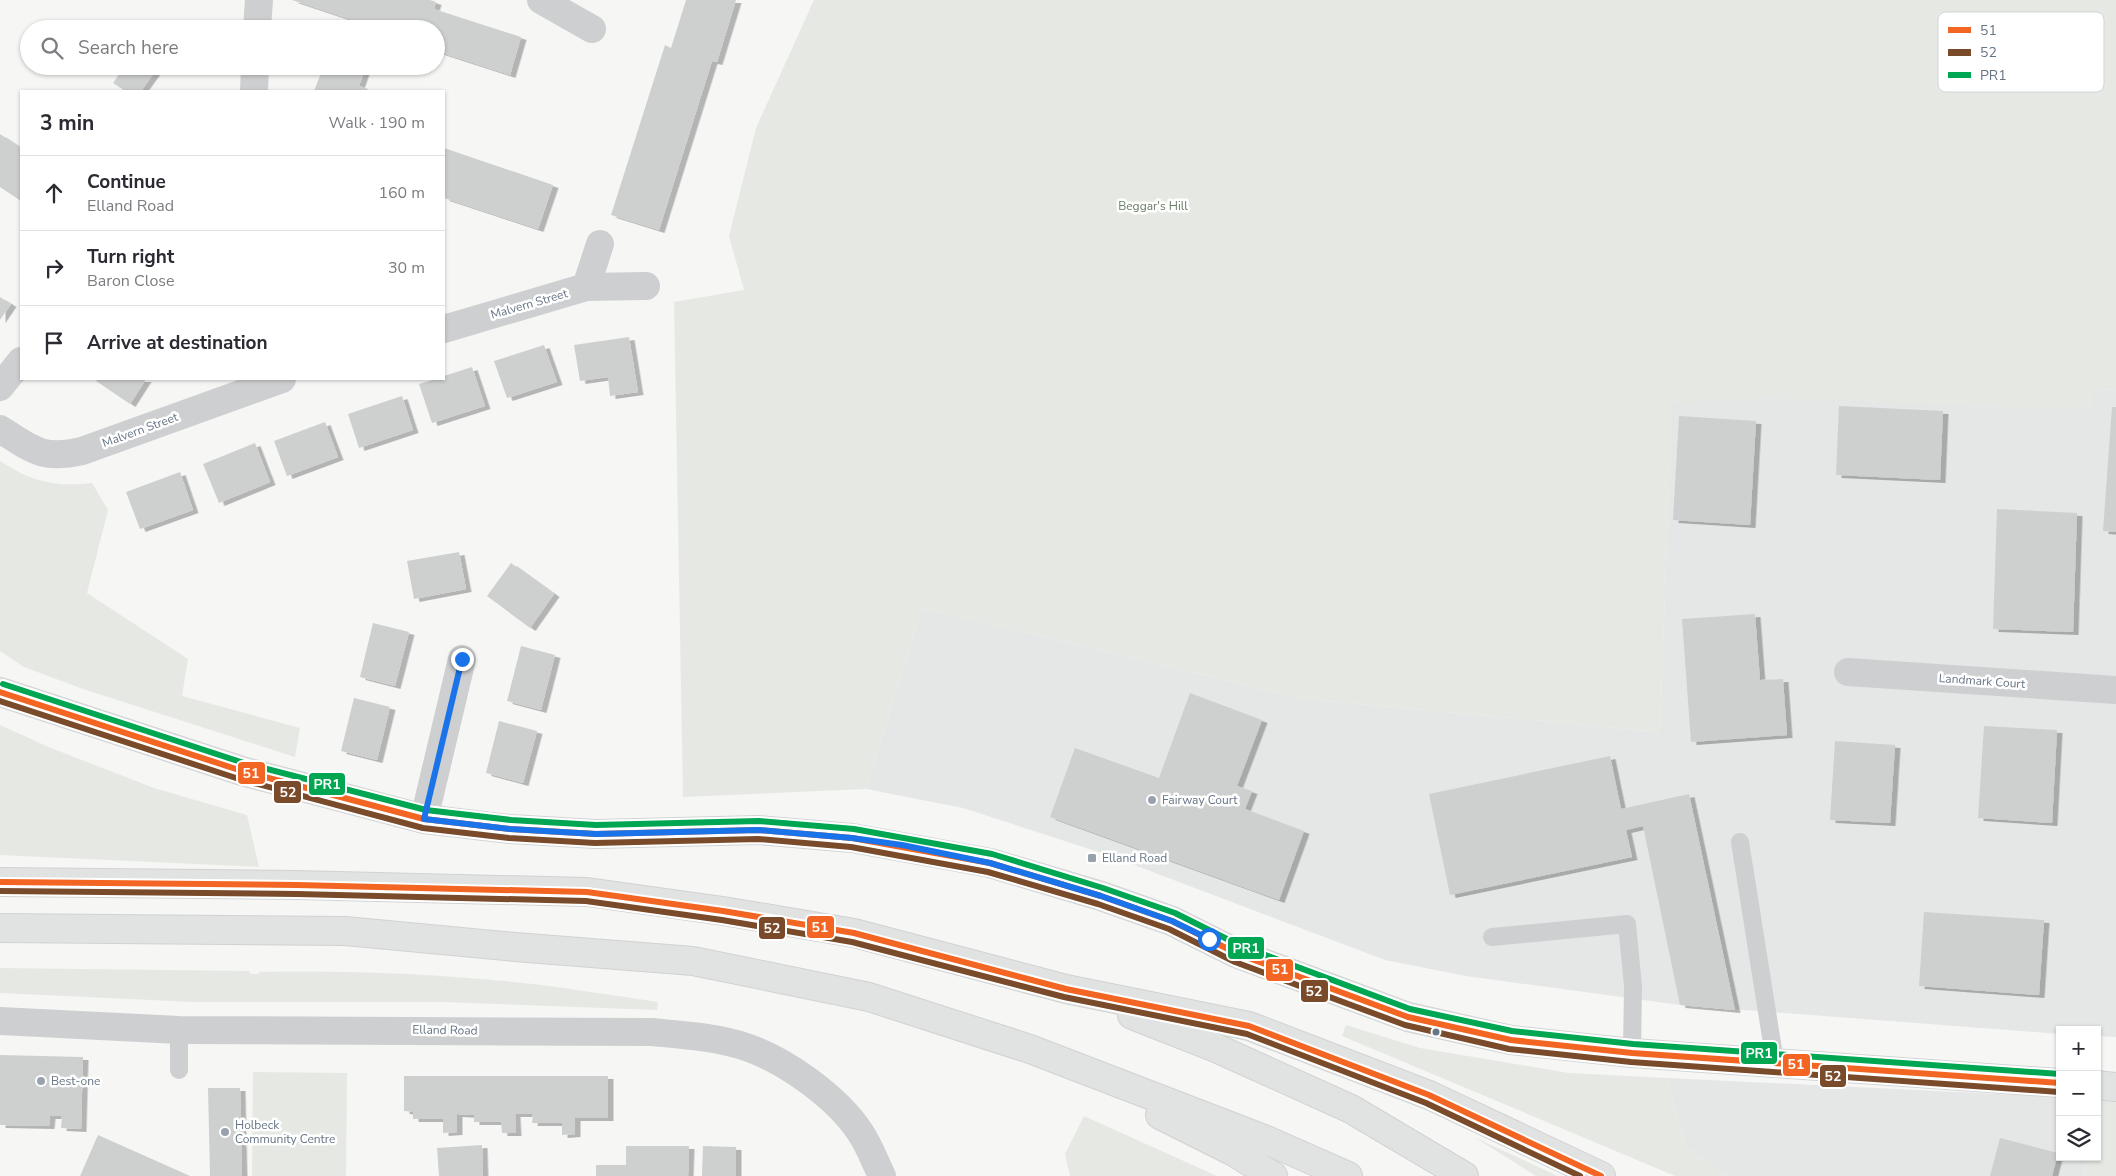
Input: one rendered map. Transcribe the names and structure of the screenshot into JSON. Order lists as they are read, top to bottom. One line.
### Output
{"streets":{"street":["Malvern Street","Landmark Court","Elland Road"]},"parks":["Beggar's Hill"],"places":{"other":["Fairway Court","Best-one","Holbeck Community Centre"],"transit":["Elland Road"]},"lines":["transit line PR1","transit line 51","transit line 52"],"legend":["51","52","PR1"],"page":{"search":"Search here","heading":["3 min","Walk · 190 m"],"list":[["Continue","Elland Road","160 m"],["Turn right","Baron Close","30 m"],"Arrive at destination"],"map_buttons":["+","−"]}}
